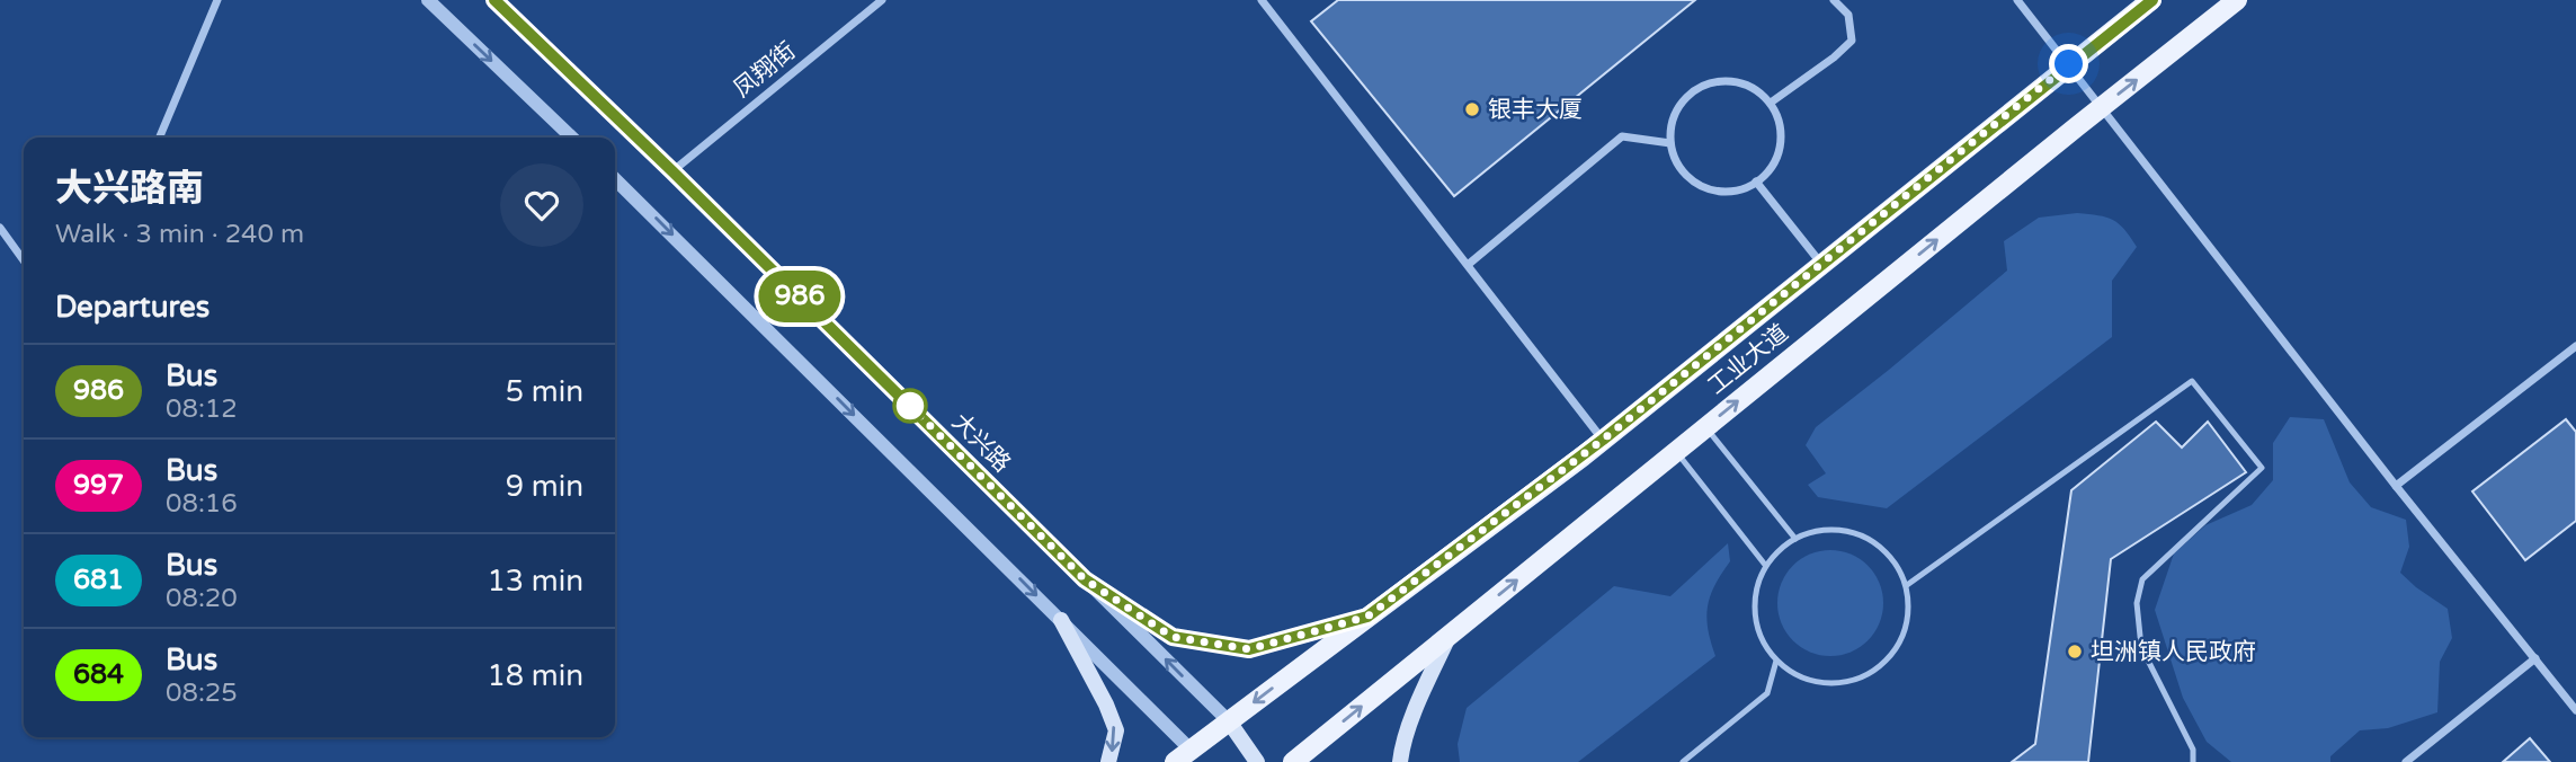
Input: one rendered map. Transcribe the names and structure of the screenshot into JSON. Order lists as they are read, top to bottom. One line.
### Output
{"streets":{"main road":["工业大道","大兴路"],"street":["凤翔街"]},"crossings":[["凤翔街","大兴路"],["工业大道","大兴路"]],"places":["银丰大厦","坦洲镇人民政府"],"lines":["bus line 986"],"page":{"on_map":"986","heading":[["大兴路南","Walk · 3 min · 240 m"],"Departures"],"list":[{"mark":"986","name":"Bus","note":"08:12","value":"5 min"},{"mark":"997","name":"Bus","note":"08:16","value":"9 min"},{"mark":"681","name":"Bus","note":"08:20","value":"13 min"},{"mark":"684","name":"Bus","note":"08:25","value":"18 min"}]}}
